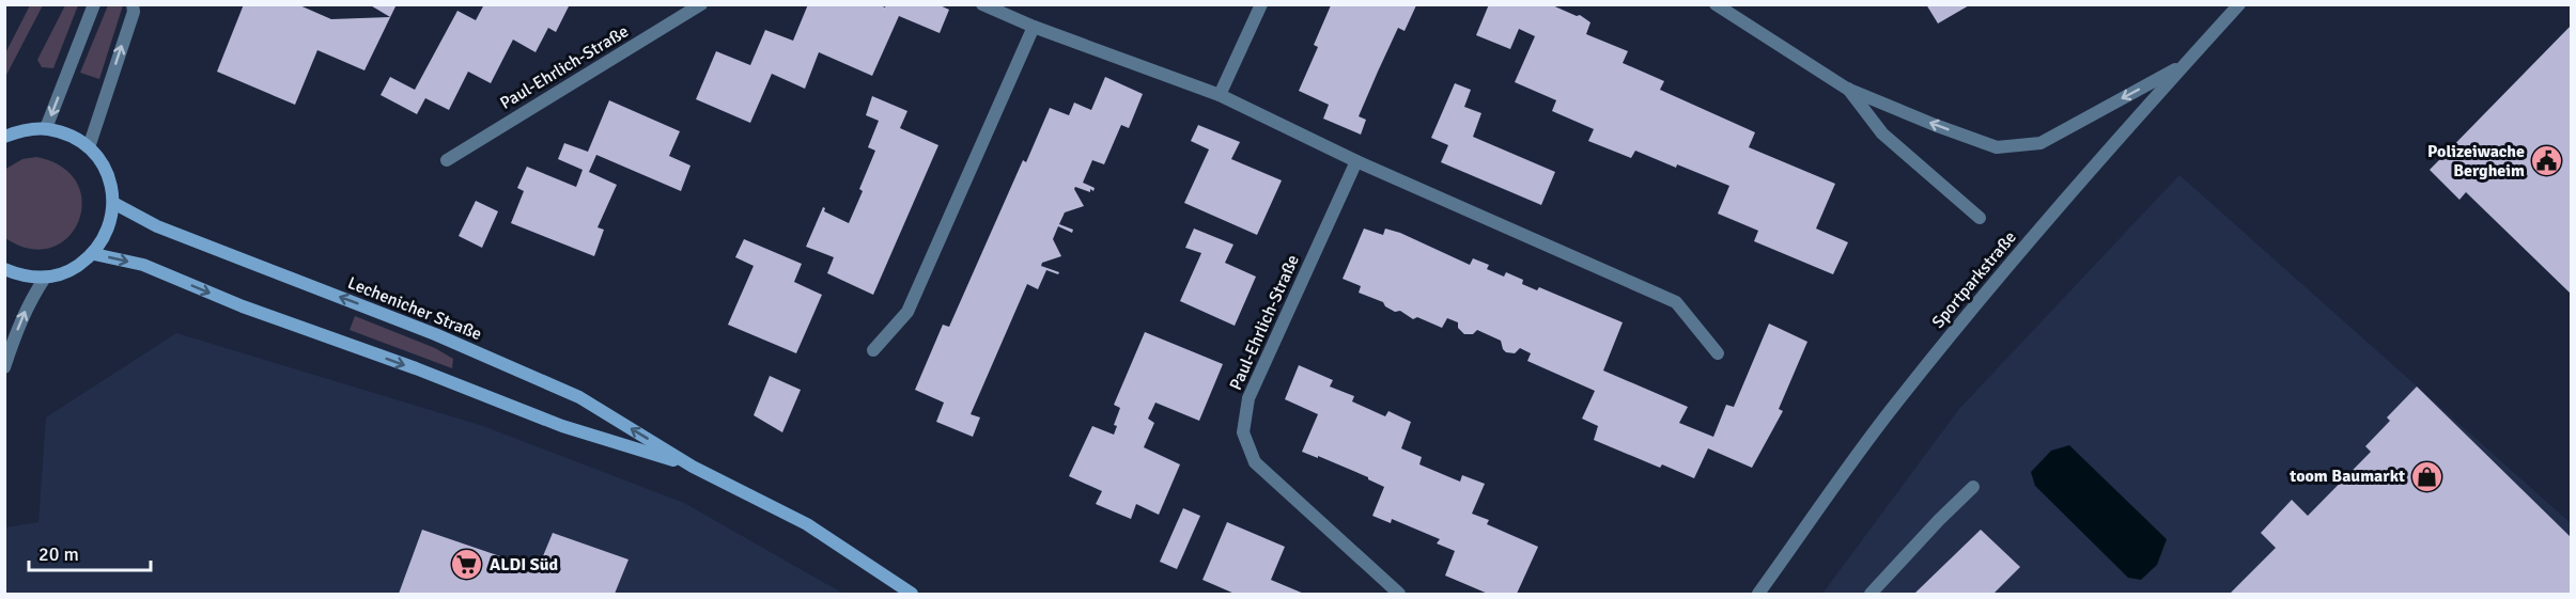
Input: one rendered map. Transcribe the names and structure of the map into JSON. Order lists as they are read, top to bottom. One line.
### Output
{"streets":{"street":["Paul-Ehrlich-Straße","Sportparkstraße","Lechenicher Straße"]},"places":{"public building":["Polizeiwache Bergheim"],"shop":["toom Baumarkt"],"supermarket":["ALDI Süd"]},"scale_bar":"20 m"}
